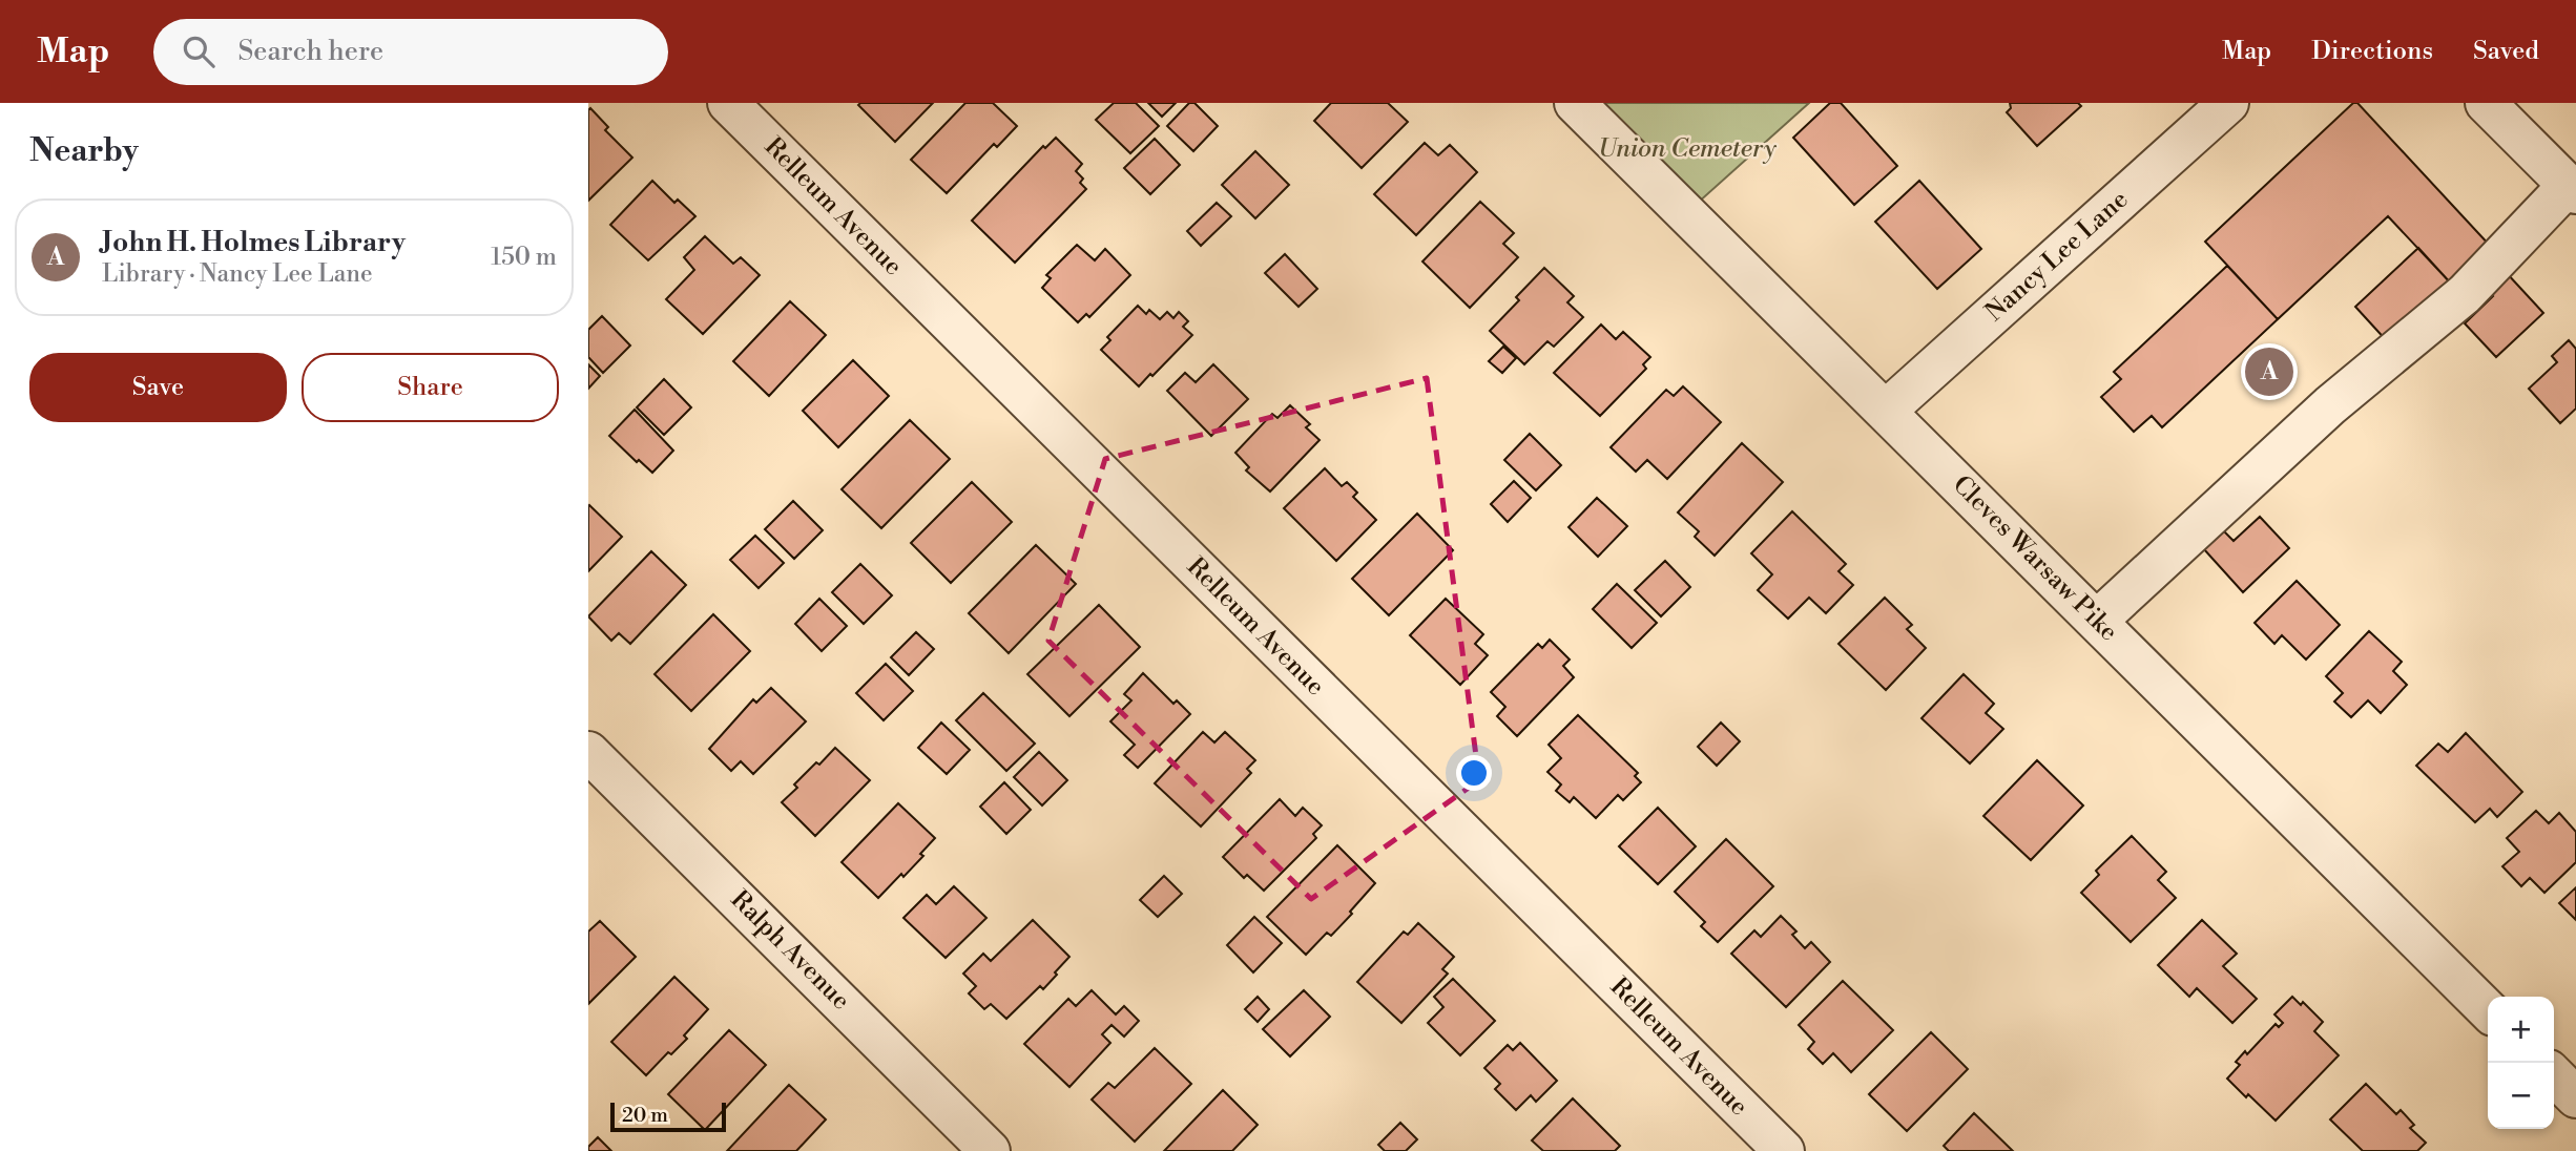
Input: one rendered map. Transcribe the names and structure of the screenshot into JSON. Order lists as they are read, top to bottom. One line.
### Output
{"streets":{"street":["Relleum Avenue","Nancy Lee Lane","Cleves Warsaw Pike","Ralph Avenue"]},"crossings":[["Nancy Lee Lane","Cleves Warsaw Pike"]],"parks":["Union Cemetery"],"scale_bar":"20 m","page":{"header":"Map","search":"Search here","nav":["Map","Directions","Saved"],"heading":"Nearby","list":[{"mark":"A","name":"John H. Holmes Library","note":"Library · Nancy Lee Lane","value":"150 m"}],"buttons":["Save","Share"],"pins":"A","map_buttons":["+","−"],"scale":"20 m"}}
